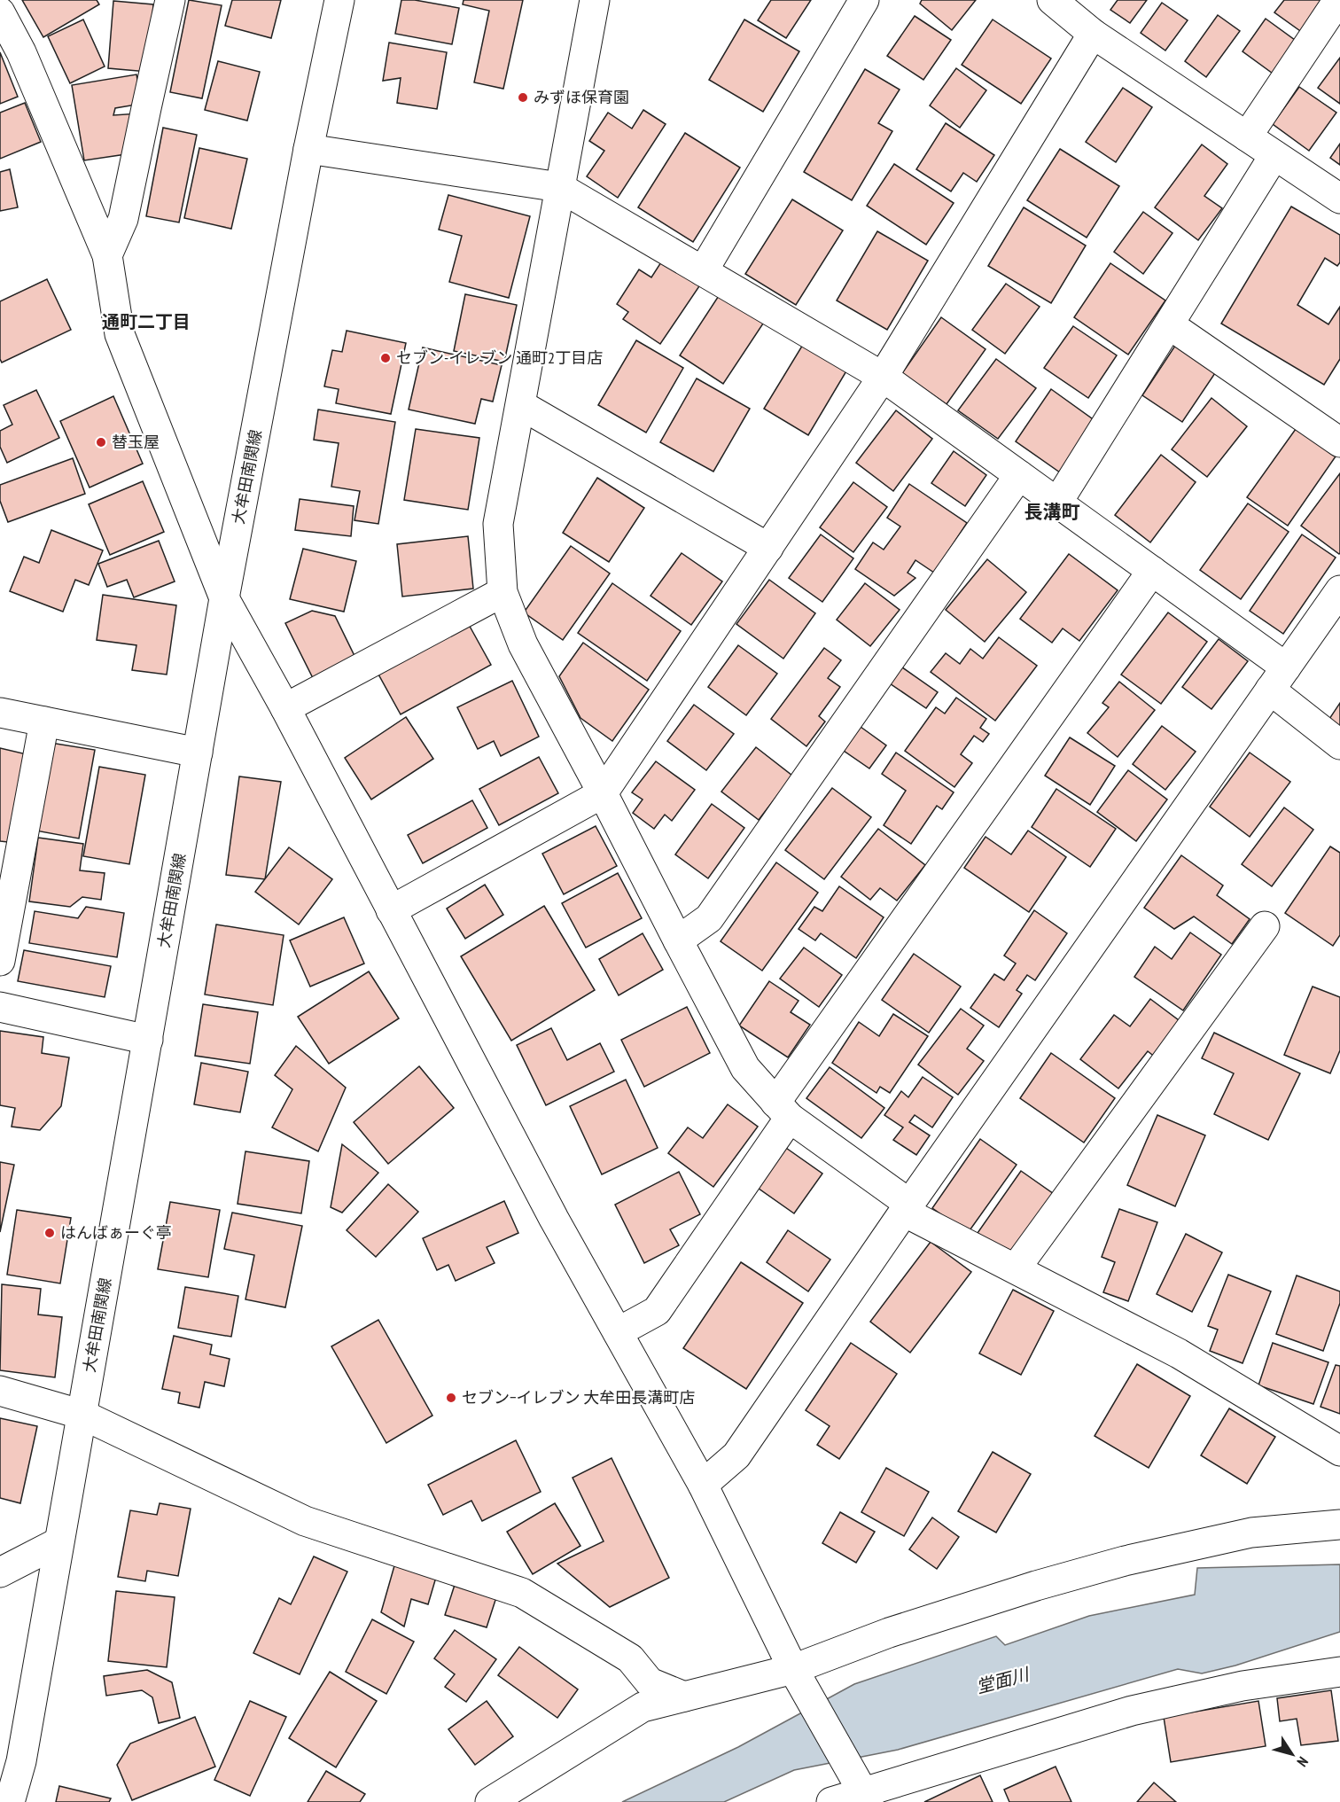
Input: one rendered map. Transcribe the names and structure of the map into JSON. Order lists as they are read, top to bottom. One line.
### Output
{"streets":{"street":["大牟田南関線"]},"districts":["通町二丁目","長溝町"],"water":["堂面川"],"places":["みずほ保育園","セブン-イレブン 通町2丁目店","替玉屋","はんばぁーぐ亭","セブン−イレブン 大牟田長溝町店"],"north":"bottom right"}
